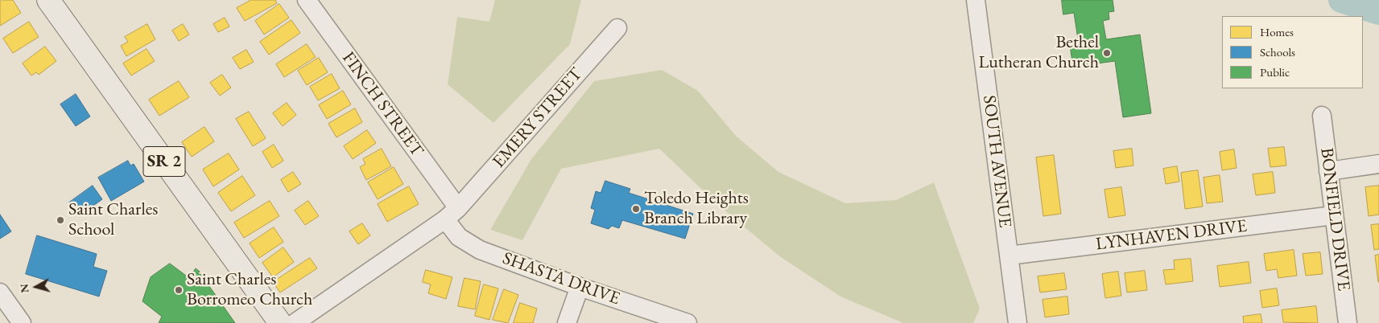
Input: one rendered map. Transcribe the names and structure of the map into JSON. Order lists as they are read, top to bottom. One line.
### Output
{"streets":{"main road":["SR 2"],"street":["FINCH STREET","EMERY STREET","SOUTH AVENUE","BONFIELD DRIVE","LYNHAVEN DRIVE","SHASTA DRIVE"]},"crossings":[["FINCH STREET","EMERY STREET"],["FINCH STREET","SHASTA DRIVE"],["EMERY STREET","SHASTA DRIVE"],["SOUTH AVENUE","LYNHAVEN DRIVE"],["BONFIELD DRIVE","LYNHAVEN DRIVE"]],"places":["Bethel Lutheran Church","Toledo Heights Branch Library","Saint Charles School","Saint Charles Borromeo Church"],"legend":["Homes","Schools","Public"],"north":"left"}
